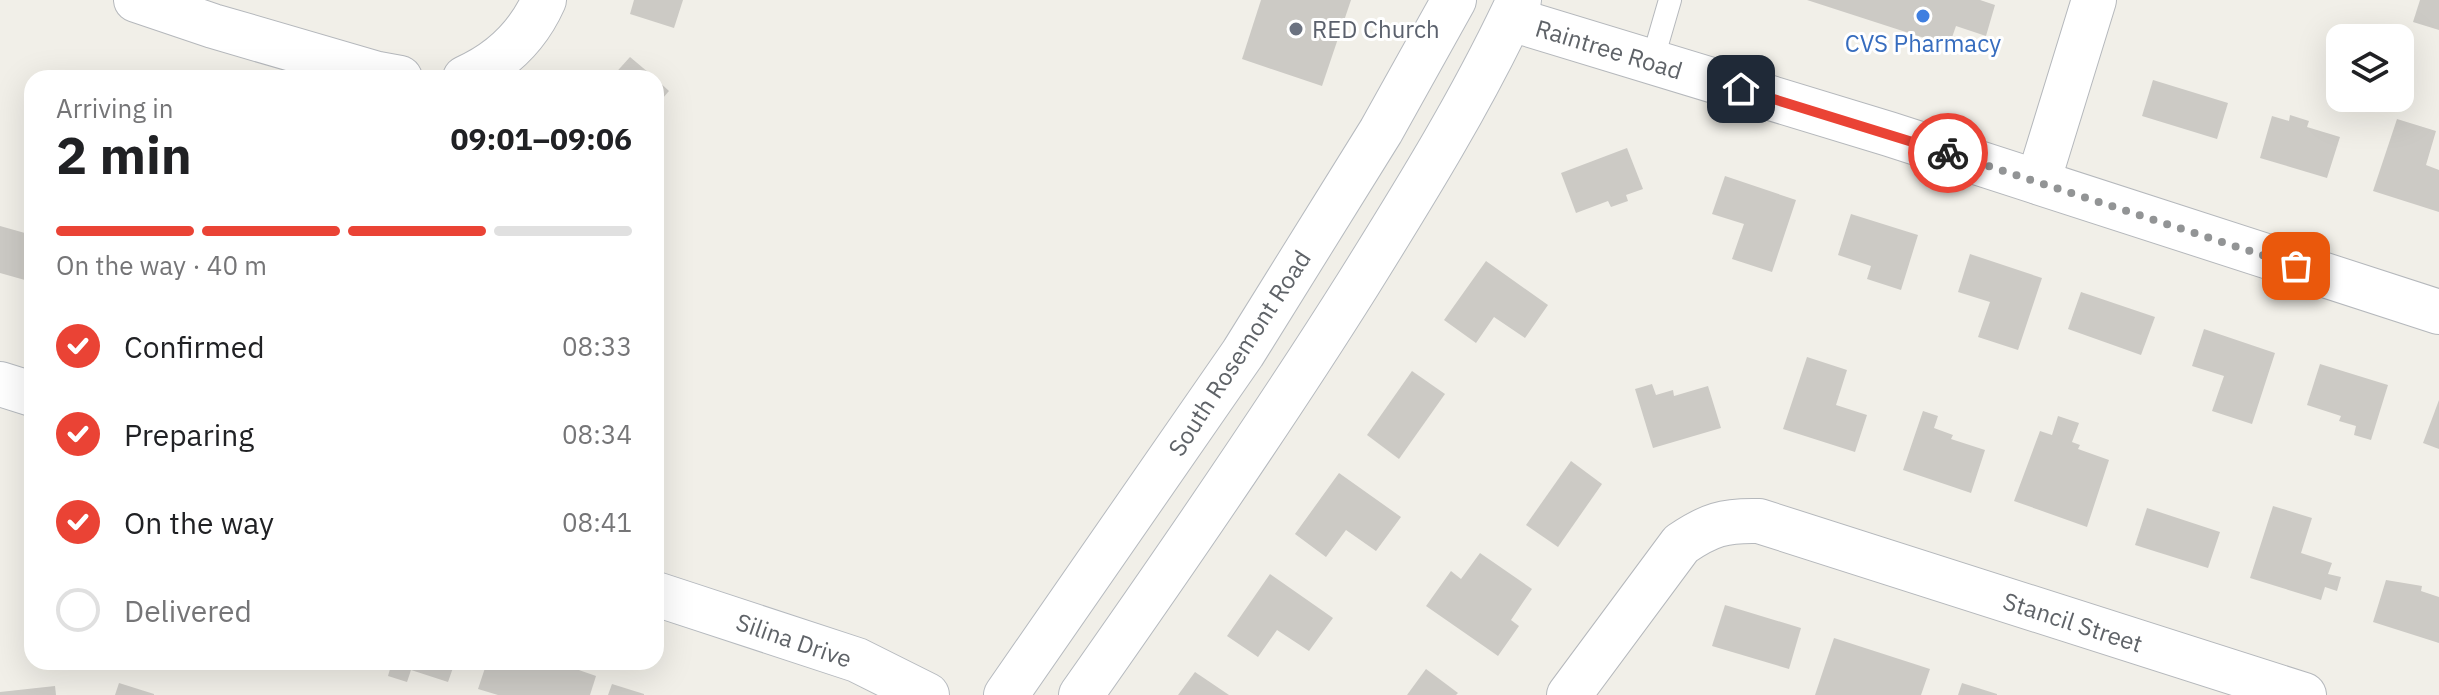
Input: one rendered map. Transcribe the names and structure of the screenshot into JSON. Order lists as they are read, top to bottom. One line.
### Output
{"streets":{"street":["Raintree Road","South Rosemont Road","Stancil Street","Silina Drive"]},"places":["CVS Pharmacy","RED Church"],"page":{"heading":["2 min","Arriving in","09:01–09:06"],"bar":"On the way · 40 m","list":[["Confirmed","08:33"],["Preparing","08:34"],["On the way","08:41"],"Delivered"]}}
